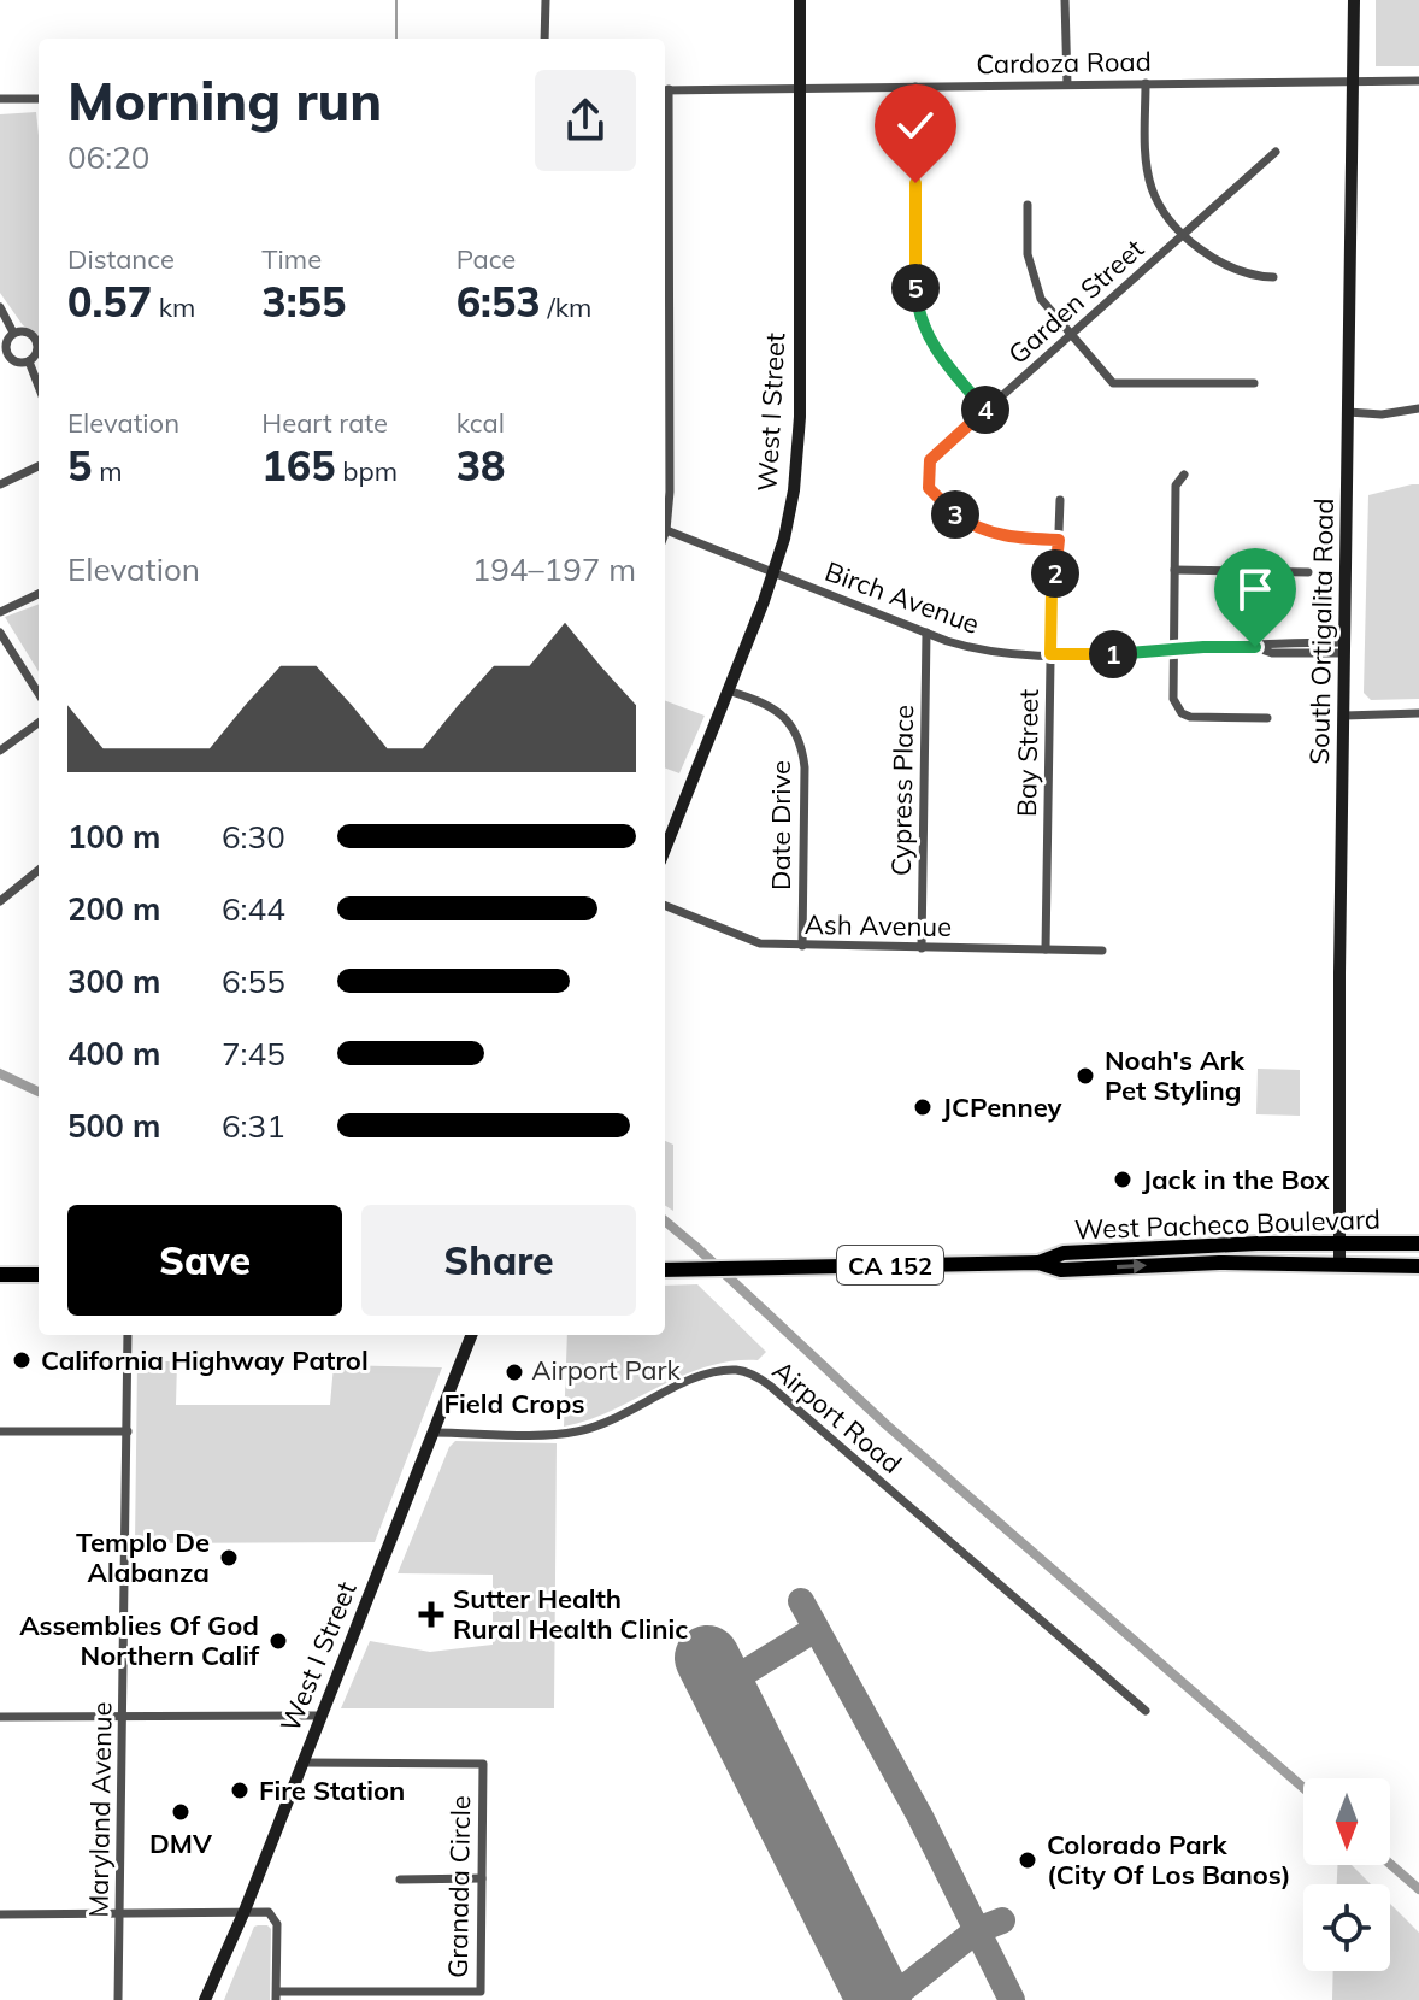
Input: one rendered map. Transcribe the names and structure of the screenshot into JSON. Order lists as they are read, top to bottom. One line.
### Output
{"streets":{"highway":["West Pacheco Boulevard","CA 152"],"street":["Cardoza Road","Garden Street","West I Street","Birch Avenue","South Ortigalita Road","Bay Street","Cypress Place","Date Drive","Ash Avenue","Airport Road","Maryland Avenue","Granada Circle"]},"crossings":[["Cardoza Road","West I Street"],["Cardoza Road","South Ortigalita Road"],["Garden Street","Bay Street"],["West I Street","Birch Avenue"],["West I Street","Date Drive"],["West I Street","Airport Road"],["West I Street","Granada Circle"],["Birch Avenue","South Ortigalita Road"],["Birch Avenue","Bay Street"],["Birch Avenue","Cypress Place"],["South Ortigalita Road","West Pacheco Boulevard"],["Bay Street","Ash Avenue"],["Cypress Place","Ash Avenue"],["Date Drive","Ash Avenue"]],"parks":["Airport Park"],"places":{"other":["Noah's Ark Pet Styling","JCPenney","Jack in the Box","California Highway Patrol","Field Crops","Templo De Alabanza","Assemblies Of God Northern Calif","Fire Station","DMV","Colorado Park (City Of Los Banos)"],"health":["Sutter Health Rural Health Clinic"]},"north":"bottom","page":{"heading":["Morning run","06:20"],"stats":[["Distance","0.57 km"],["Time","3:55"],["Pace","6:53 /km"],["Elevation","5 m"],["Heart rate","165 bpm"],["kcal","38"]],"pins":["5","4","3","2","1"],"chart":["Elevation","194–197 m"],"list":[{"name":"100 m","note":"6:30"},{"name":"200 m","note":"6:44"},{"name":"300 m","note":"6:55"},{"name":"400 m","note":"7:45"},{"name":"500 m","note":"6:31"}],"buttons":["Save","Share"]}}
